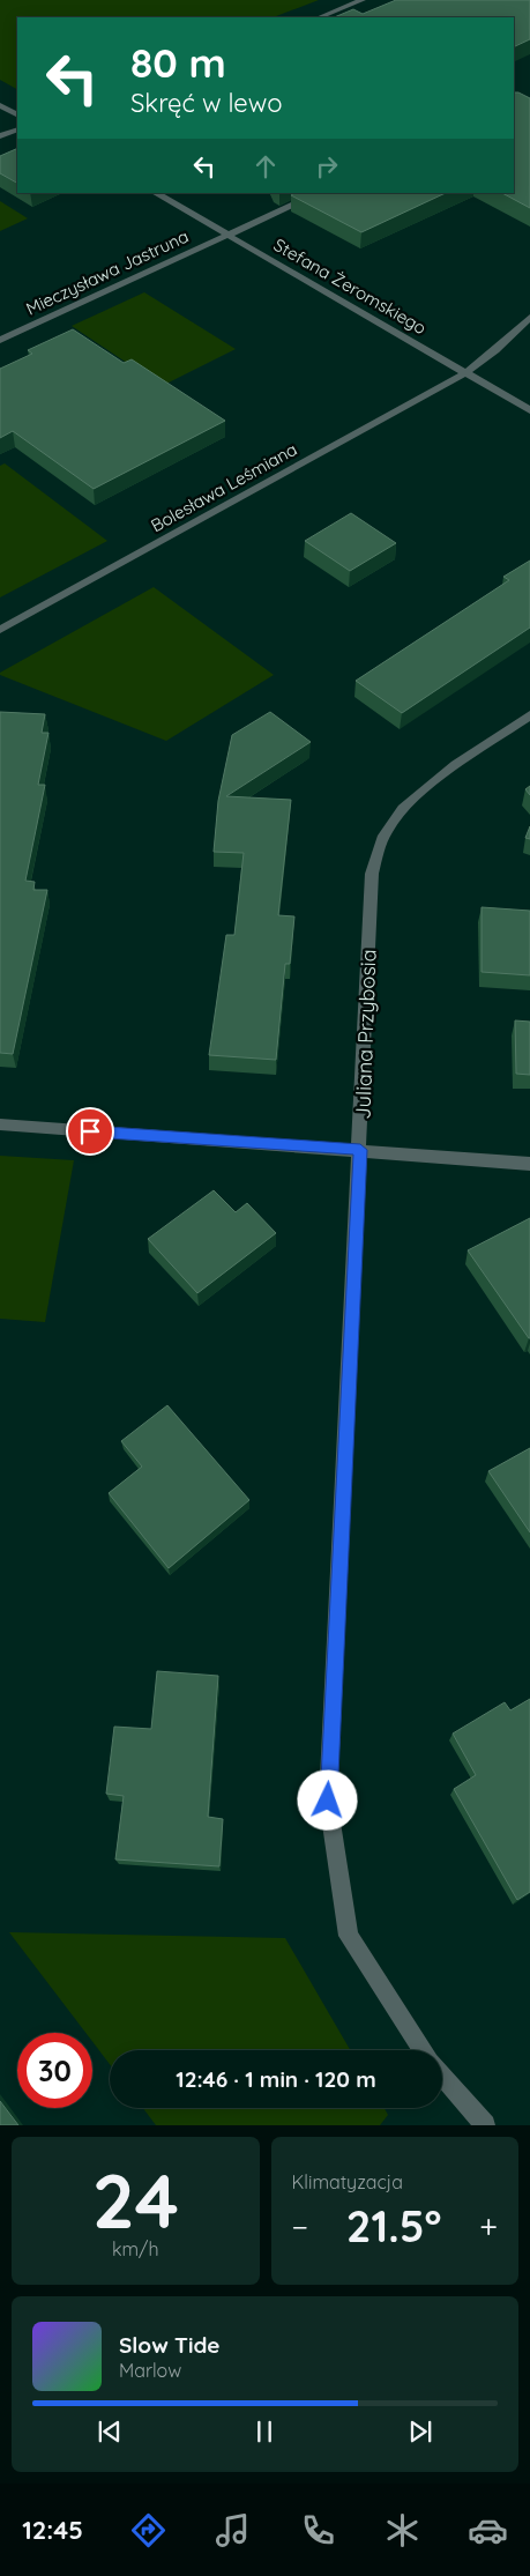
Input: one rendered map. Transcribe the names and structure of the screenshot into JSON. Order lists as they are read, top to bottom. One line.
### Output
{"streets":{"street":["Mieczysława Jastruna","Stefana Żeromskiego","Bolesława Leśmiana","Juliana Przybosia"]},"crossings":[["Mieczysława Jastruna","Stefana Żeromskiego"],["Stefana Żeromskiego","Bolesława Leśmiana"]],"page":{"turn":["80 m","Skręć w lewo"],"limit":"30","trip":"12:46 · 1 min · 120 m","tile":[["24","km/h"],"Klimatyzacja"],"heat":["−","21.5°","+"],"song":["Slow Tide","Marlow"],"tabs":"12:45"}}
